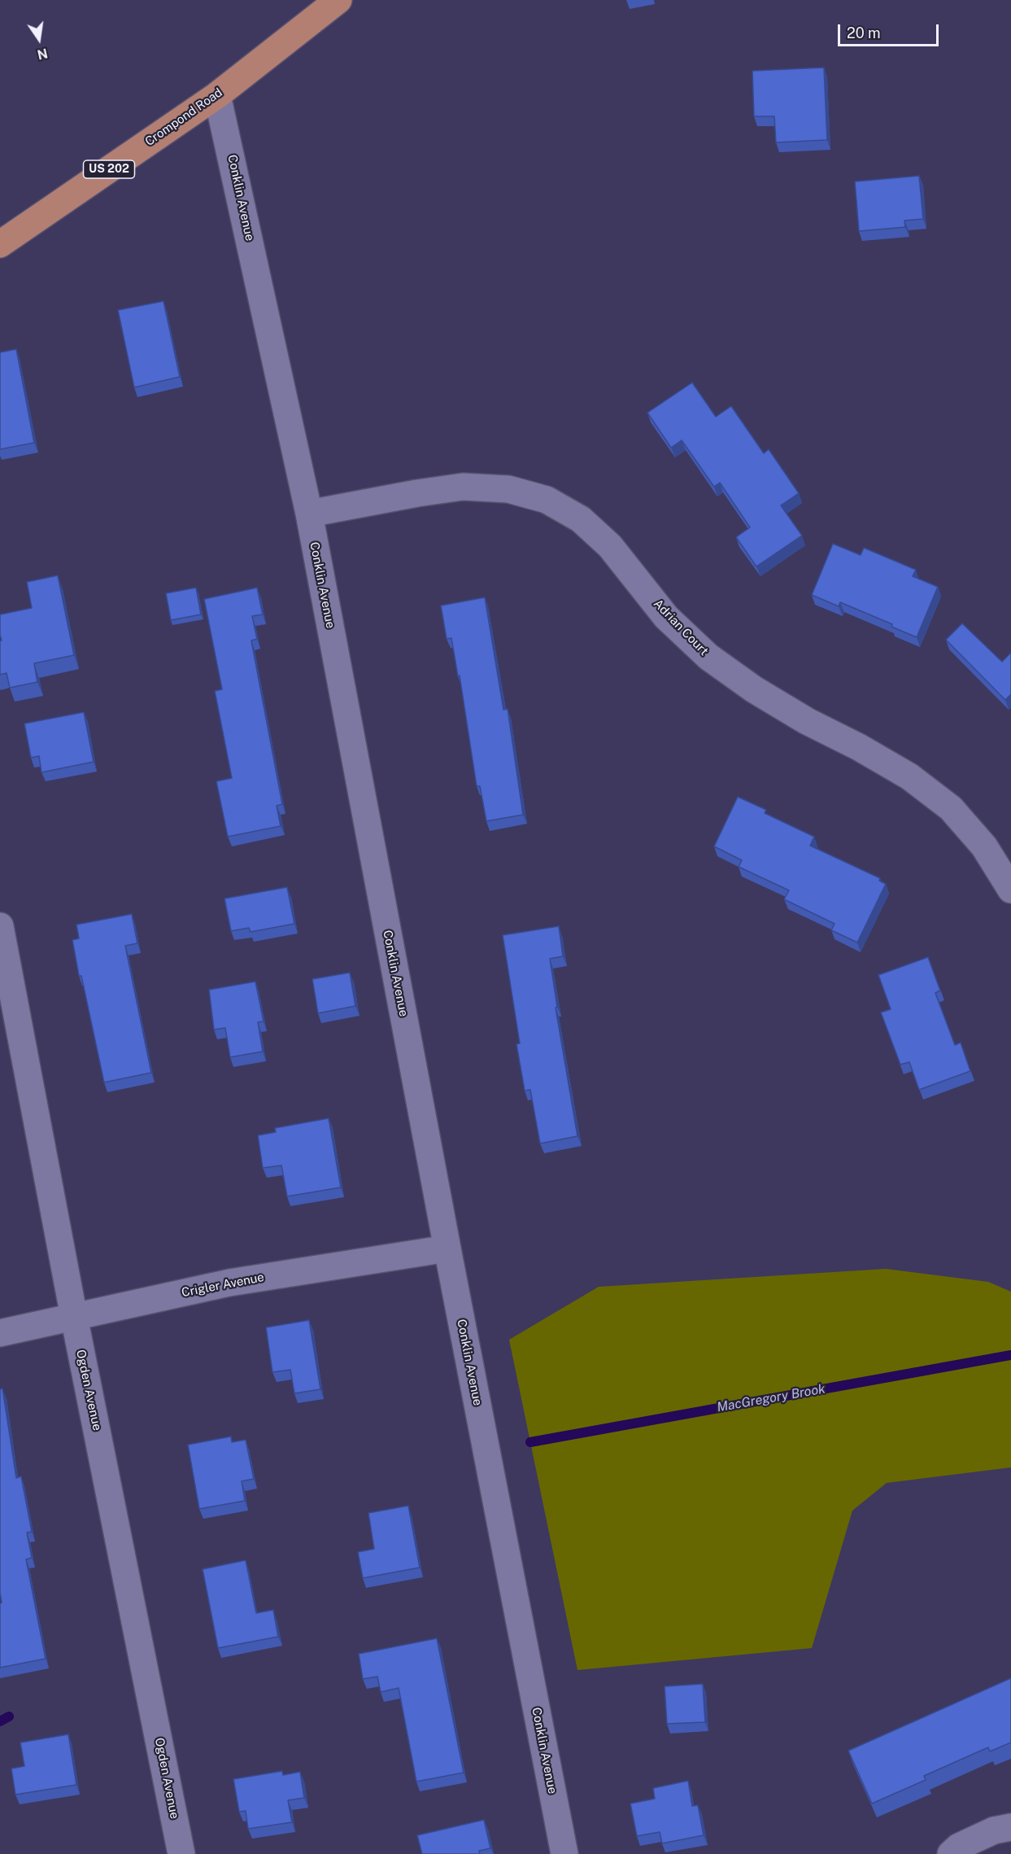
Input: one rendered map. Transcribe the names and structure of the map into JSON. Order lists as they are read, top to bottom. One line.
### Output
{"streets":{"main road":["Crompond Road","US 202"],"street":["Conklin Avenue","Adrian Court","Crigler Avenue","Ogden Avenue"]},"crossings":[["Crompond Road","Conklin Avenue"],["Conklin Avenue","Adrian Court"],["Conklin Avenue","Crigler Avenue"],["Crigler Avenue","Ogden Avenue"]],"water":["MacGregory Brook"],"scale_bar":"20 m","north":"bottom"}
